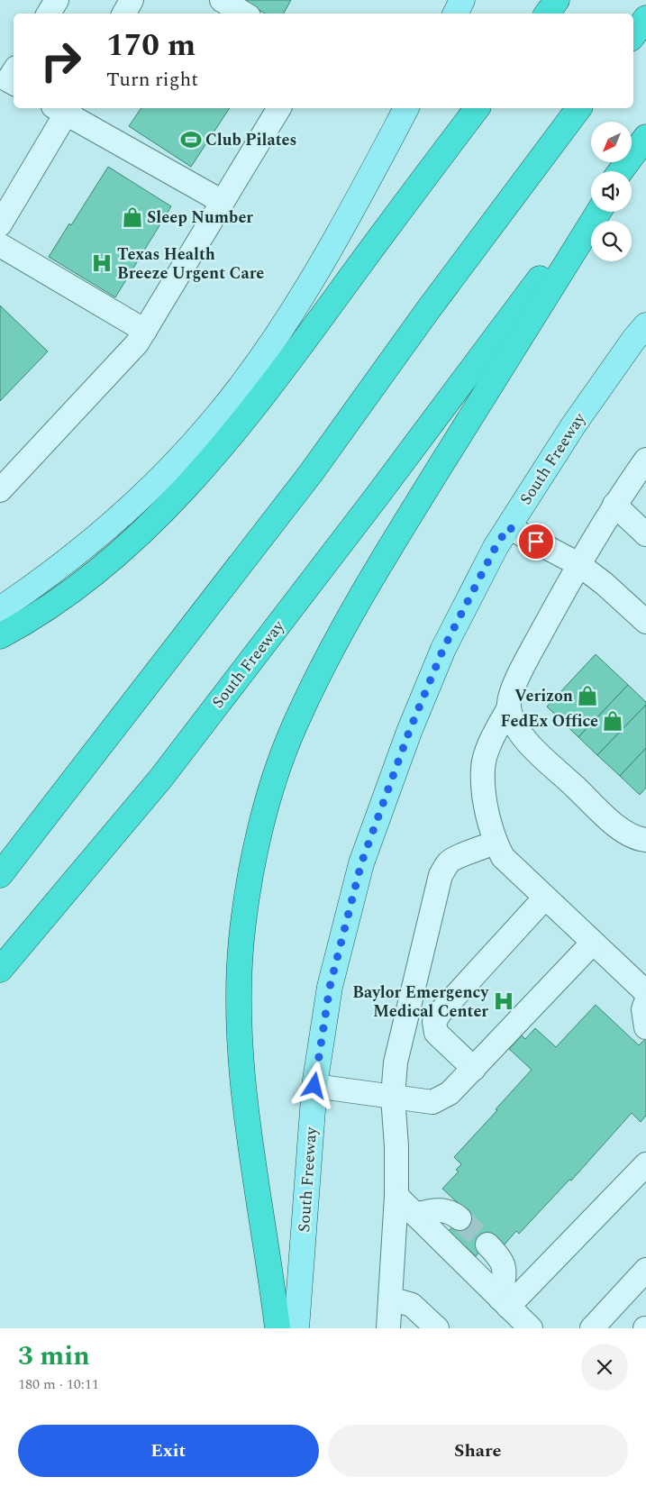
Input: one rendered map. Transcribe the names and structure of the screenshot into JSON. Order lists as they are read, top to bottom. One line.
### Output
{"streets":{"highway":["South Freeway"]},"places":{"sports":["Club Pilates"],"shop":["Sleep Number","Verizon","FedEx Office"],"hospital":["Texas Health Breeze Urgent Care","Baylor Emergency Medical Center"]},"north":"bottom left","page":{"turn":["170 m","Turn right"],"heading":["3 min","180 m · 10:11"],"buttons":["Exit","Share"]}}
